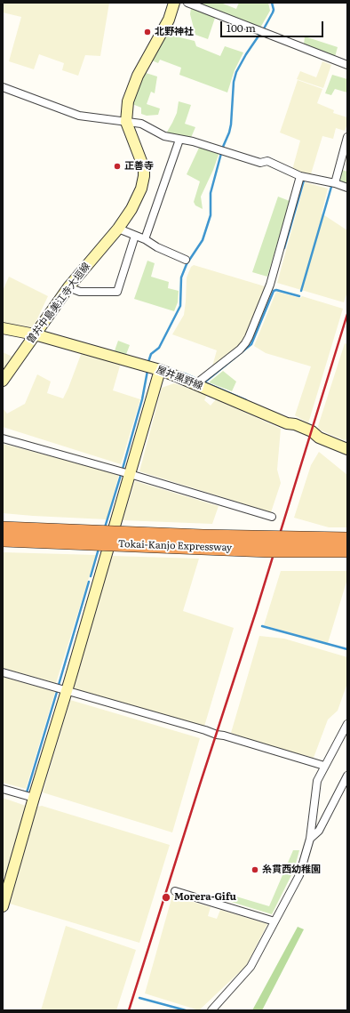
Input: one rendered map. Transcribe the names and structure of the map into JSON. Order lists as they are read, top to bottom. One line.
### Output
{"streets":{"highway":["Tokai-Kanjo Expressway"],"main road":["曽井中島美江寺大垣線","屋井黒野線"]},"crossings":[["曽井中島美江寺大垣線","屋井黒野線"]],"places":["北野神社","正善寺","糸貫西幼稚園","Morera-Gifu"],"scale_bar":"100 m"}
